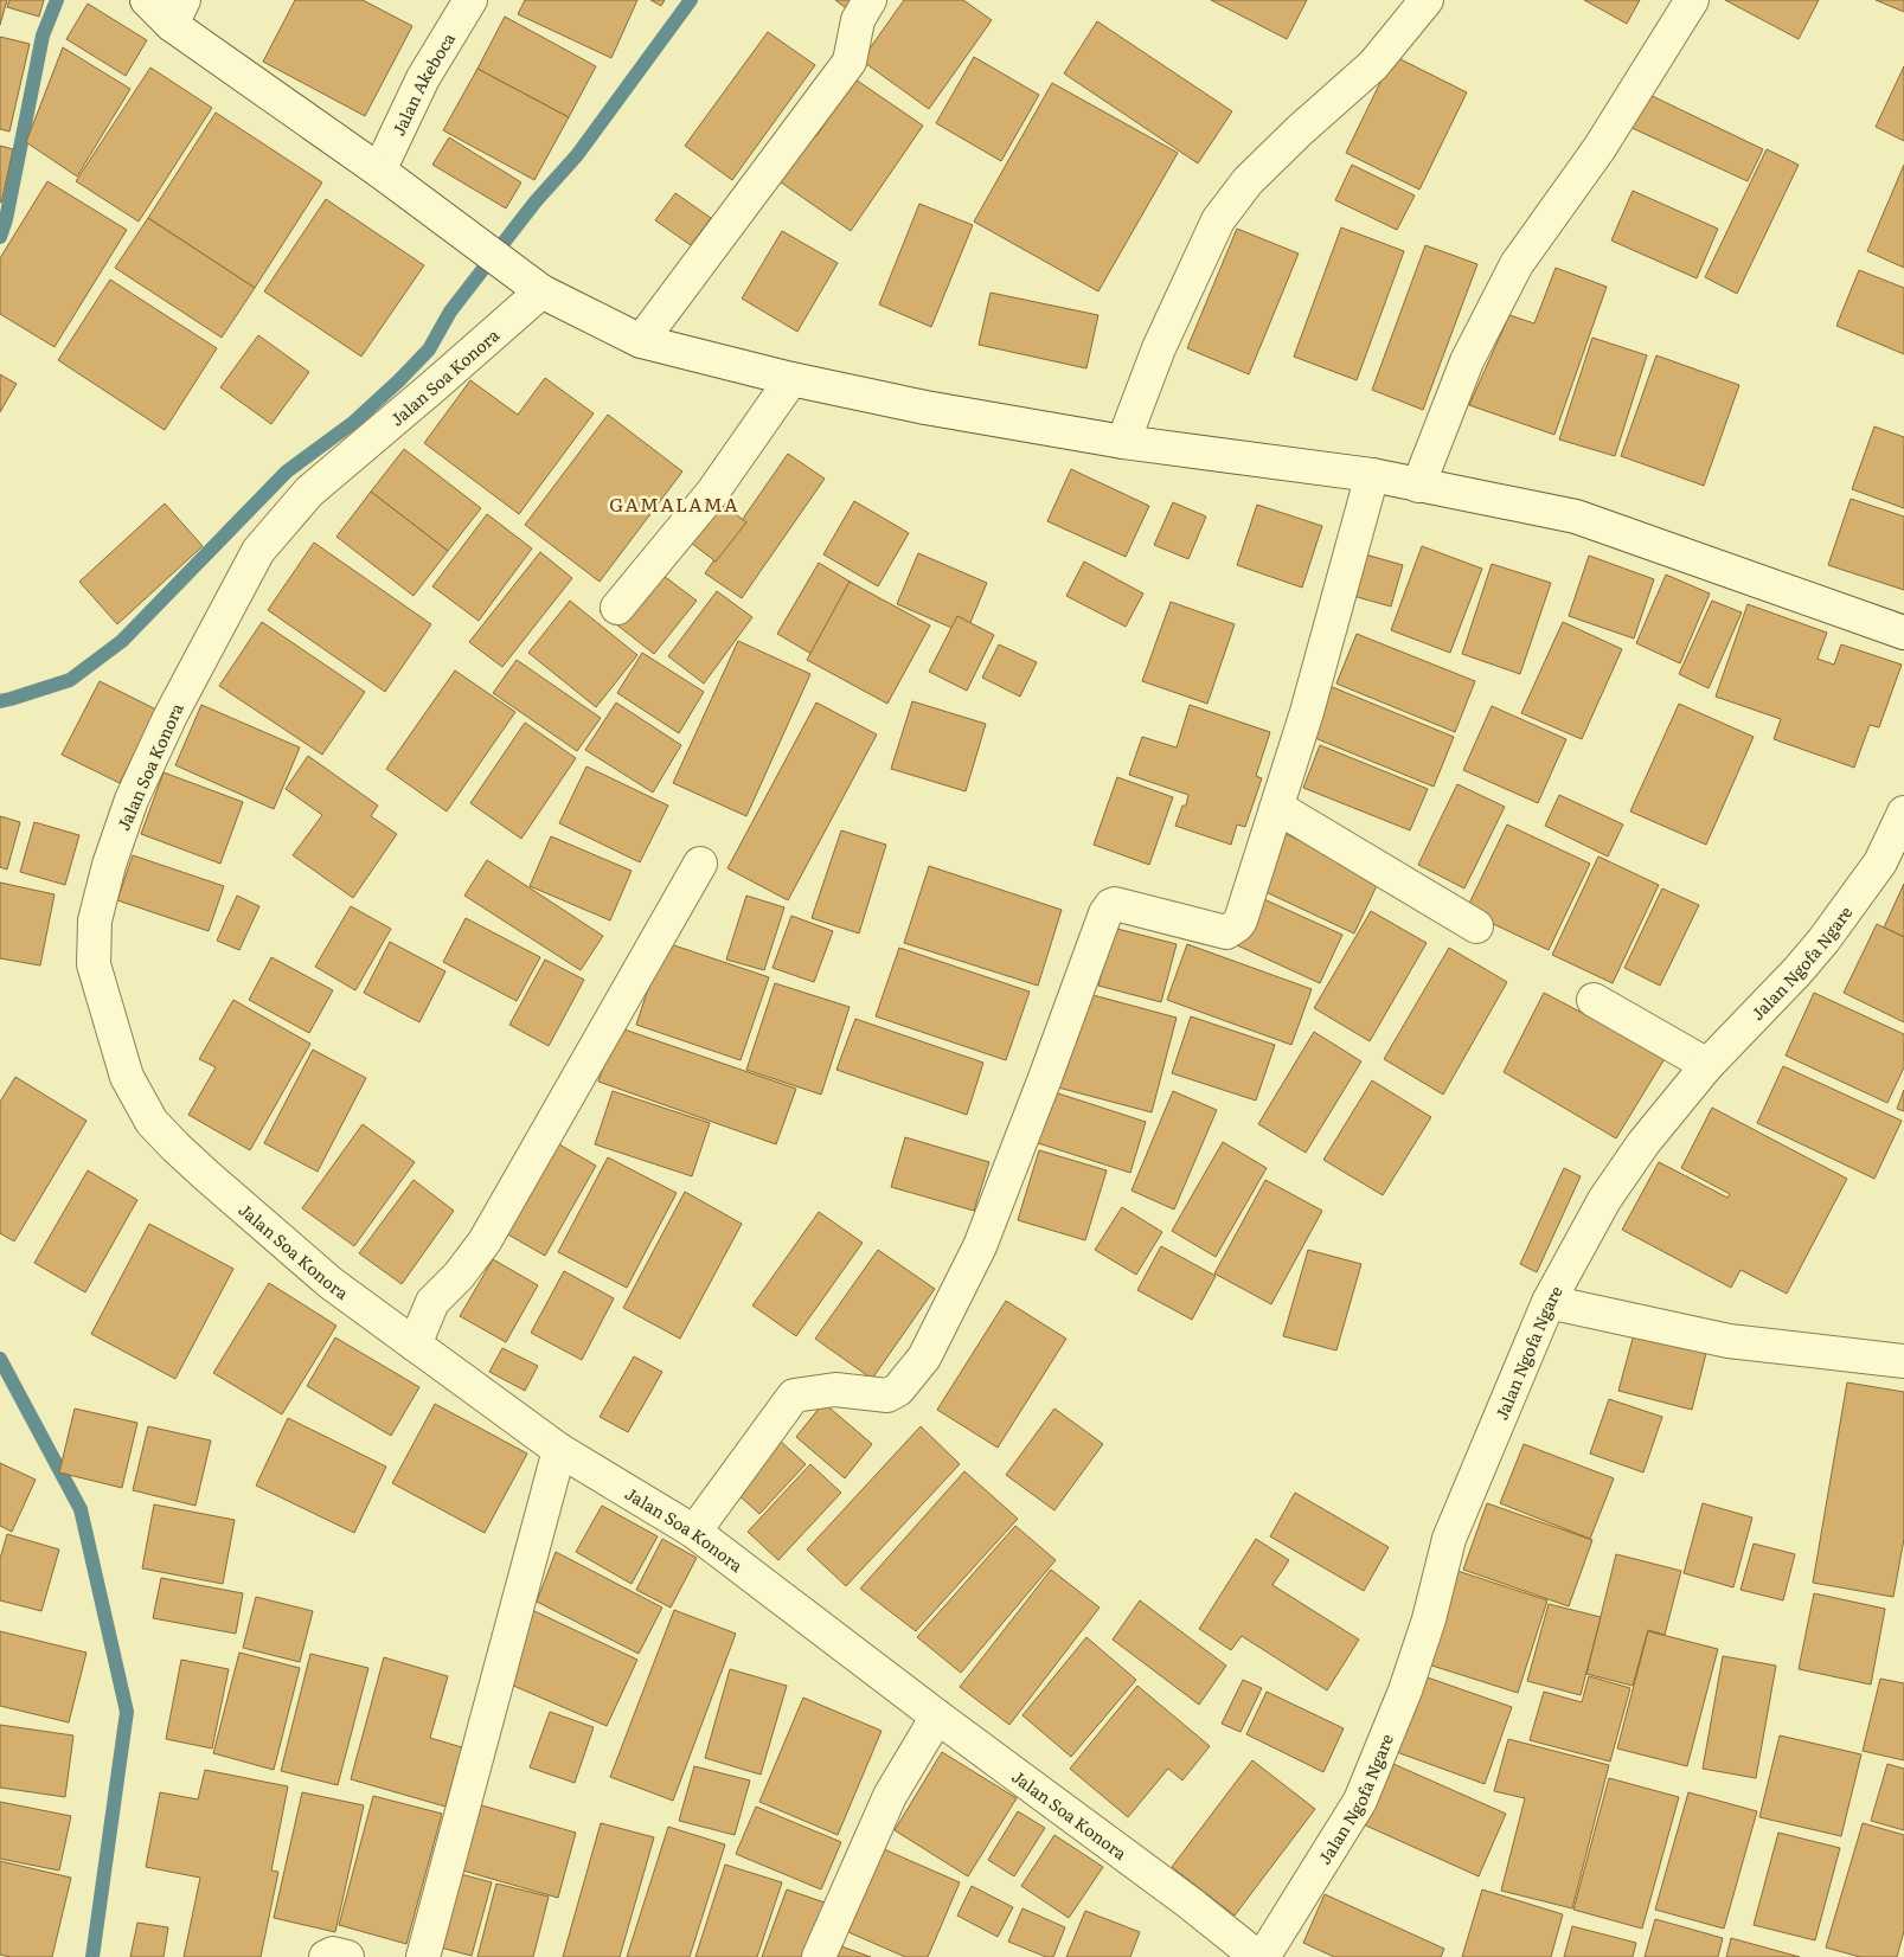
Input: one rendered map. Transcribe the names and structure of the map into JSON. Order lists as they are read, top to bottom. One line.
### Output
{"streets":{"street":["Jalan Akeboca","Jalan Soa Konora","Jalan Ngofa Ngare"]},"districts":["GAMALAMA"]}
